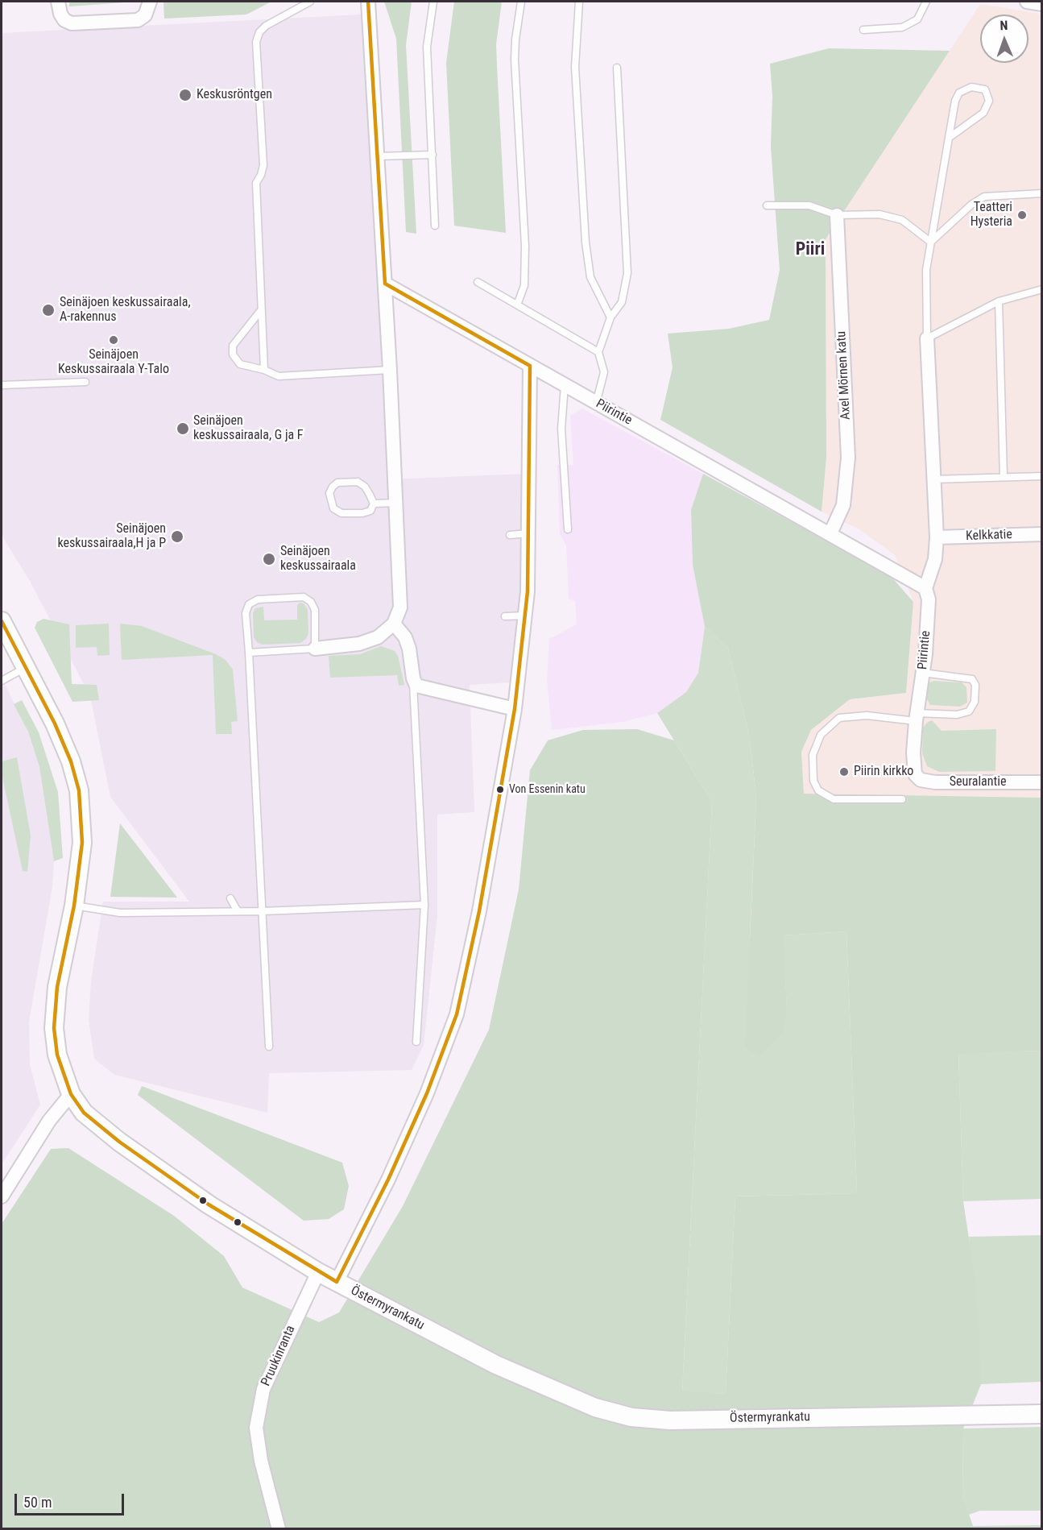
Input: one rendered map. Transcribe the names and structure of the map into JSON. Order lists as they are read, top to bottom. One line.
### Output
{"streets":{"street":["Axel Mörnen katu","Piirintie","Kelkkatie","Seuralantie","Östermyrankatu","Pruukinranta"]},"crossings":[["Axel Mörnen katu","Piirintie"],["Piirintie","Seuralantie"],["Östermyrankatu","Pruukinranta"]],"districts":["Piiri"],"places":["Keskusröntgen","Teatteri Hysteria","Seinäjoen keskussairaala, A-rakennus","Seinäjoen Keskussairaala Y-Talo","Seinäjoen keskussairaala, G ja F","Seinäjoen keskussairaala,H ja P","Seinäjoen keskussairaala","Piirin kirkko","Von Essenin katu"],"scale_bar":"50 m","north":"top"}
